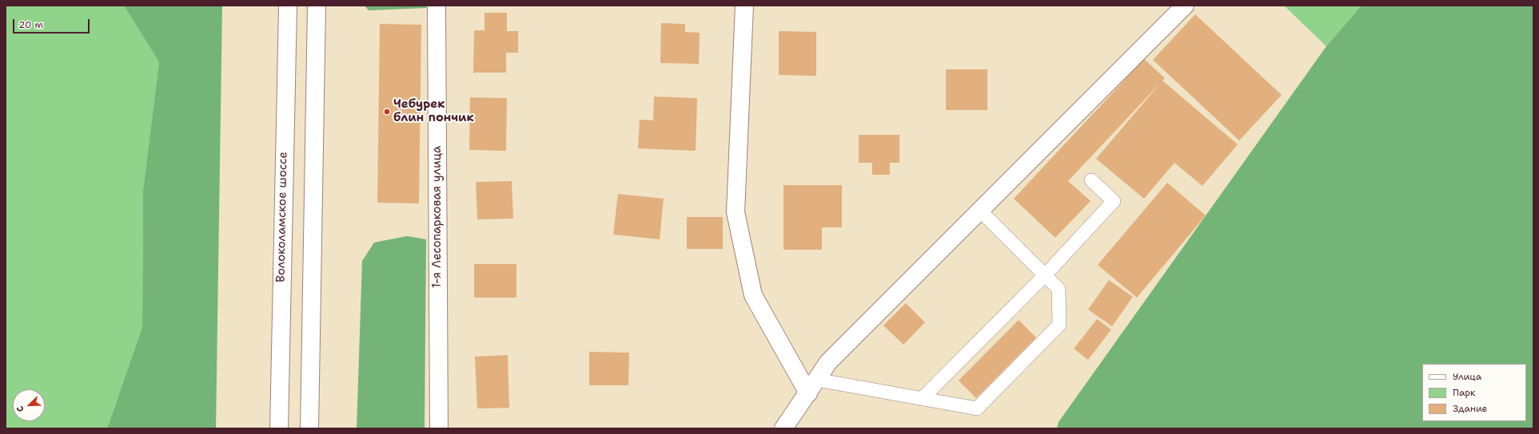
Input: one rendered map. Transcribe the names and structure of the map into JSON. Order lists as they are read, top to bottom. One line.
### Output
{"streets":{"street":["Волоколамское шоссе","1-я Лесопарковая улица"]},"places":["Чебурек блин пончик"],"legend":["Улица","Парк","Здание"],"scale_bar":"20 m","north":"bottom left"}
